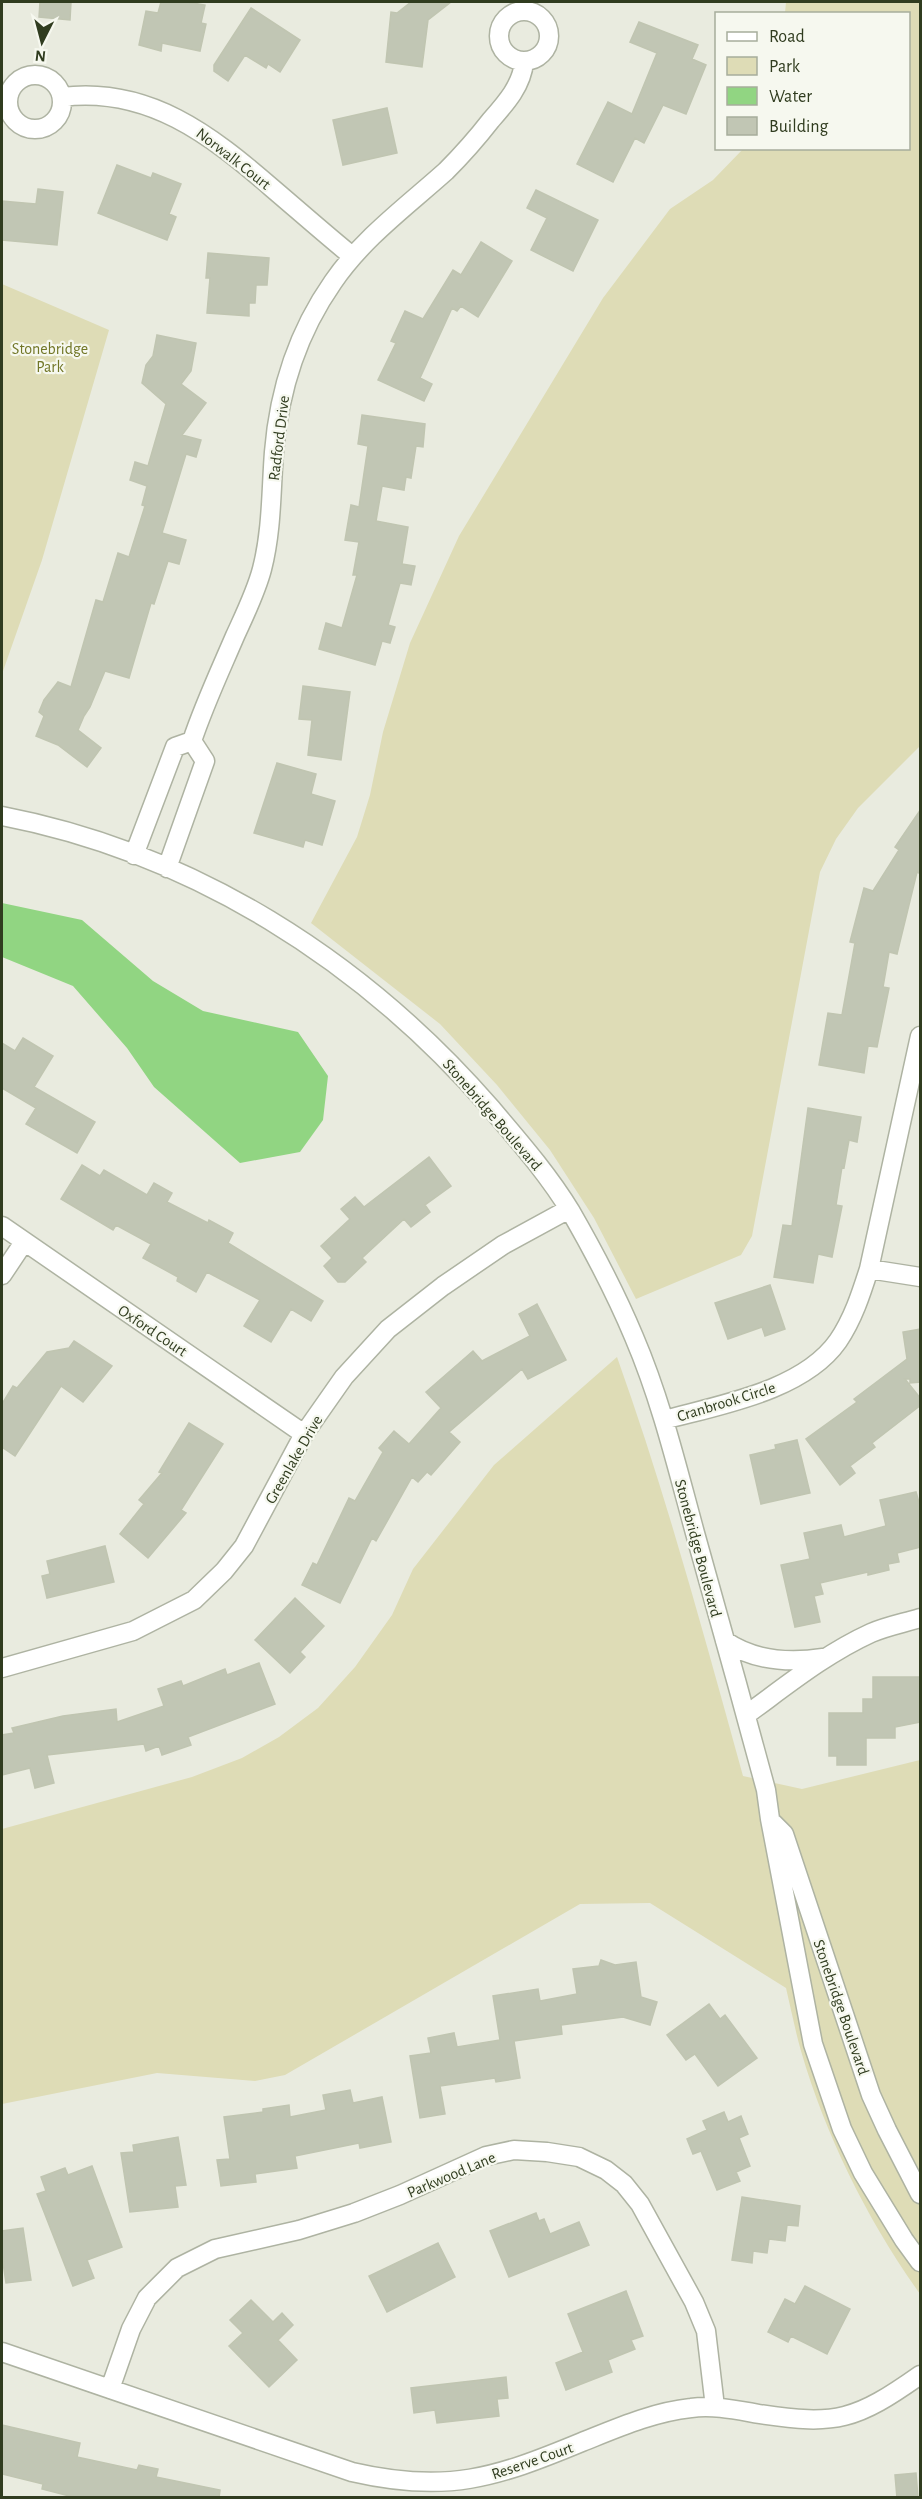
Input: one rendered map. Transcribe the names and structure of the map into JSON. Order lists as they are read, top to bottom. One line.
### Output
{"streets":{"street":["Norwalk Court","Radford Drive","Stonebridge Boulevard","Oxford Court","Cranbrook Circle","Greenlake Drive","Parkwood Lane","Reserve Court"]},"crossings":[["Norwalk Court","Radford Drive"],["Stonebridge Boulevard","Cranbrook Circle"],["Stonebridge Boulevard","Greenlake Drive"],["Oxford Court","Greenlake Drive"],["Parkwood Lane","Reserve Court"]],"parks":["Stonebridge Park"],"legend":["Road","Park","Water","Building"],"north":"bottom"}
